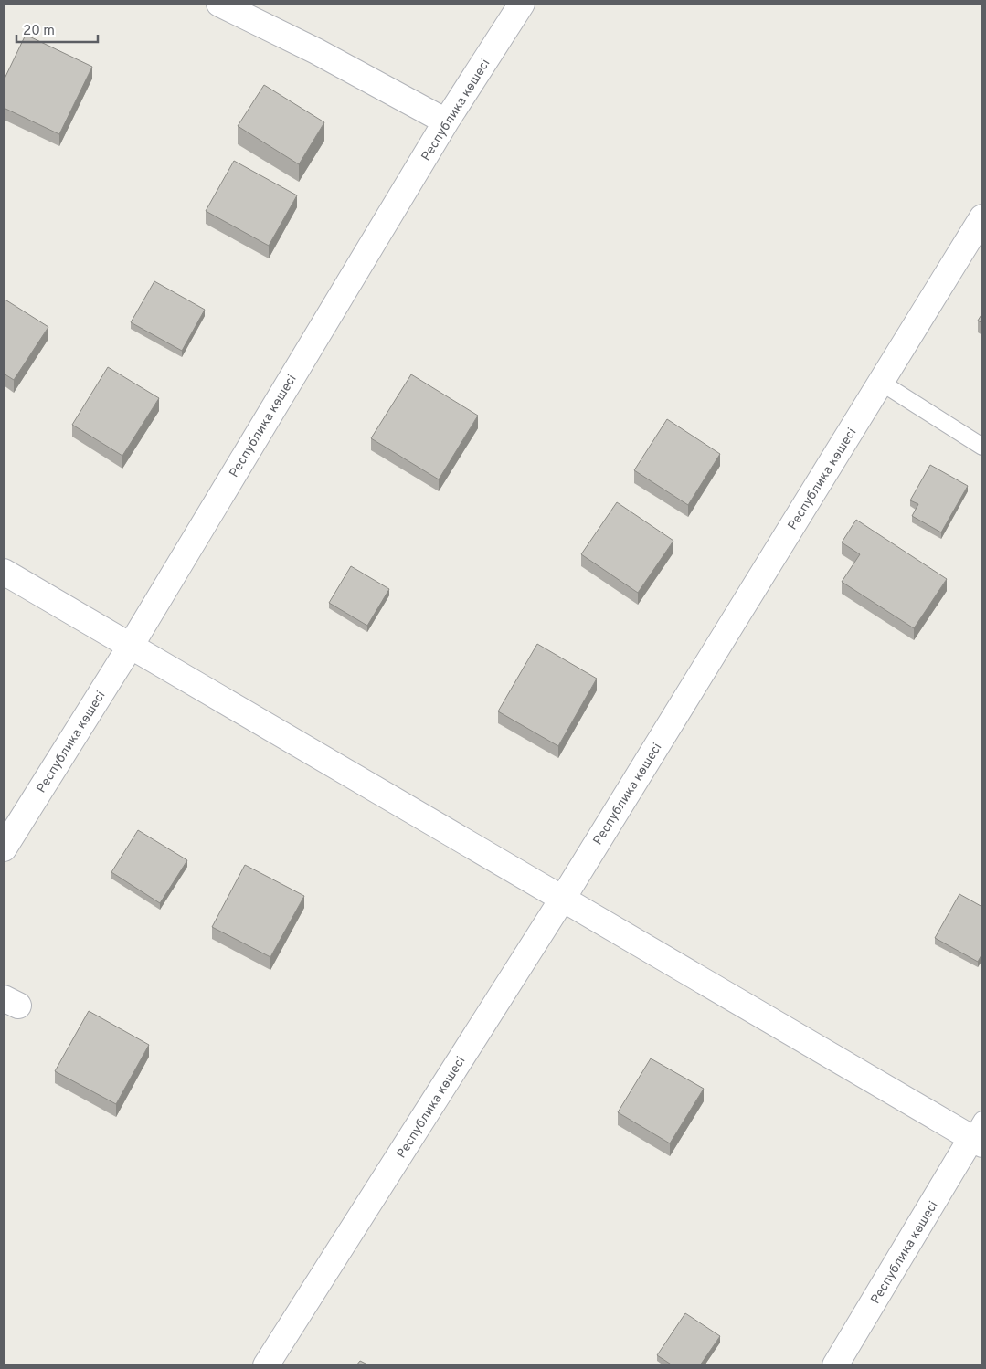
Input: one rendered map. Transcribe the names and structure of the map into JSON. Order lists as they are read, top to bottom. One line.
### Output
{"streets":{"street":["Республика көшесі"]},"scale_bar":"20 m"}
